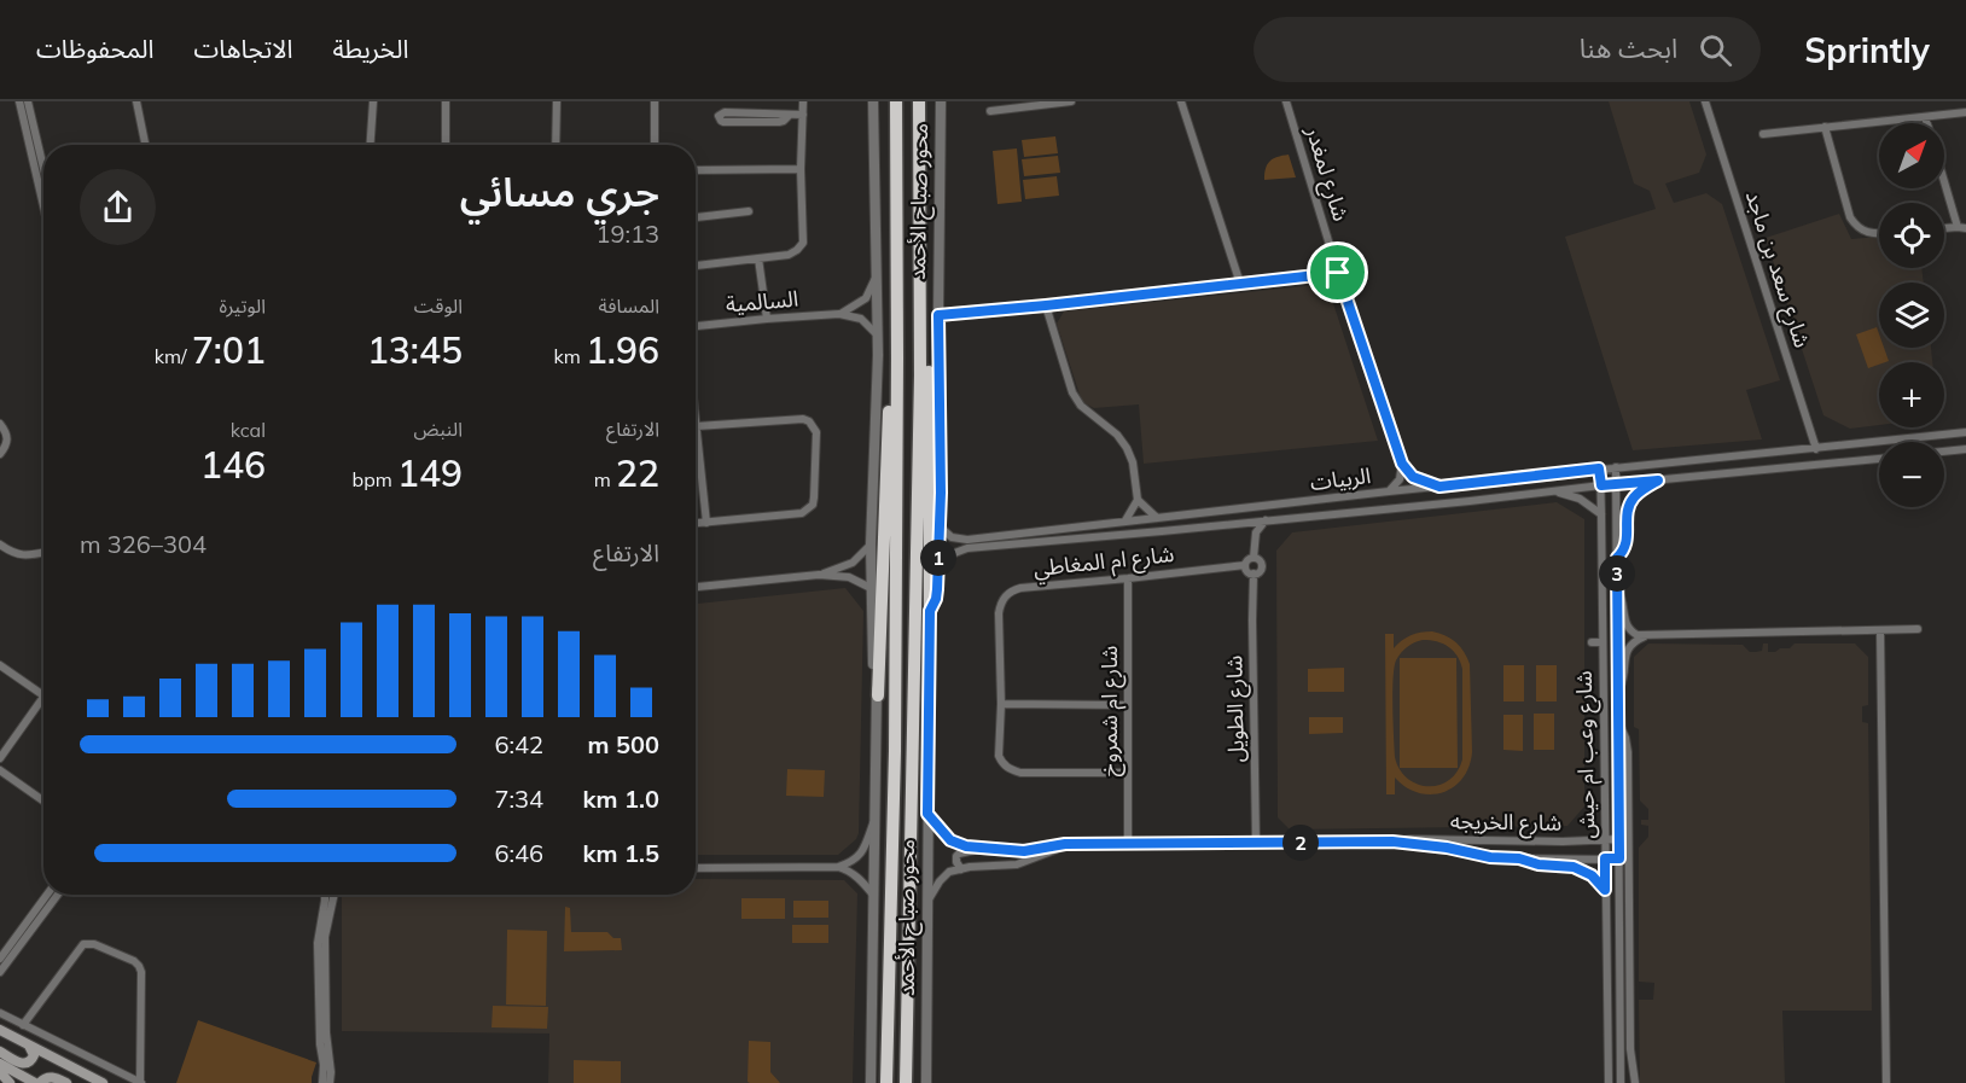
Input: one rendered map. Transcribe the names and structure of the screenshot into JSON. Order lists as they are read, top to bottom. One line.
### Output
{"streets":{"highway":["محور صباح الأحمد"],"street":["شارع لمغدر","شارع سعد بن ماجد","السالمية","الربيات","شارع ام المغاطي","شارع الطويل","شارع ام شمروخ","شارع وعب ام حيش","شارع الخريجه"]},"crossings":[["محور صباح الأحمد","السالمية"],["محور صباح الأحمد","الربيات"],["محور صباح الأحمد","شارع الخريجه"],["شارع سعد بن ماجد","الربيات"],["الربيات","شارع وعب ام حيش"],["شارع ام المغاطي","شارع الطويل"],["شارع ام المغاطي","شارع ام شمروخ"],["شارع الطويل","شارع الخريجه"],["شارع ام شمروخ","شارع الخريجه"],["شارع وعب ام حيش","شارع الخريجه"]],"north":"top right","page":{"header":"Sprintly","search":"ابحث هنا","nav":["الخريطة","الاتجاهات","المحفوظات"],"map_buttons":["+","−"],"heading":["جري مسائي","19:13"],"stats":[["المسافة","1.96 km"],["الوقت","13:45"],["الوتيرة","7:01 /km"],["الارتفاع","22 m"],["النبض","149 bpm"],["kcal","146"]],"chart":["الارتفاع","304–326 m"],"pins":["1","3","2"],"list":[{"name":"500 m","note":"6:42"},{"name":"1.0 km","note":"7:34"},{"name":"1.5 km","note":"6:46"}]}}
